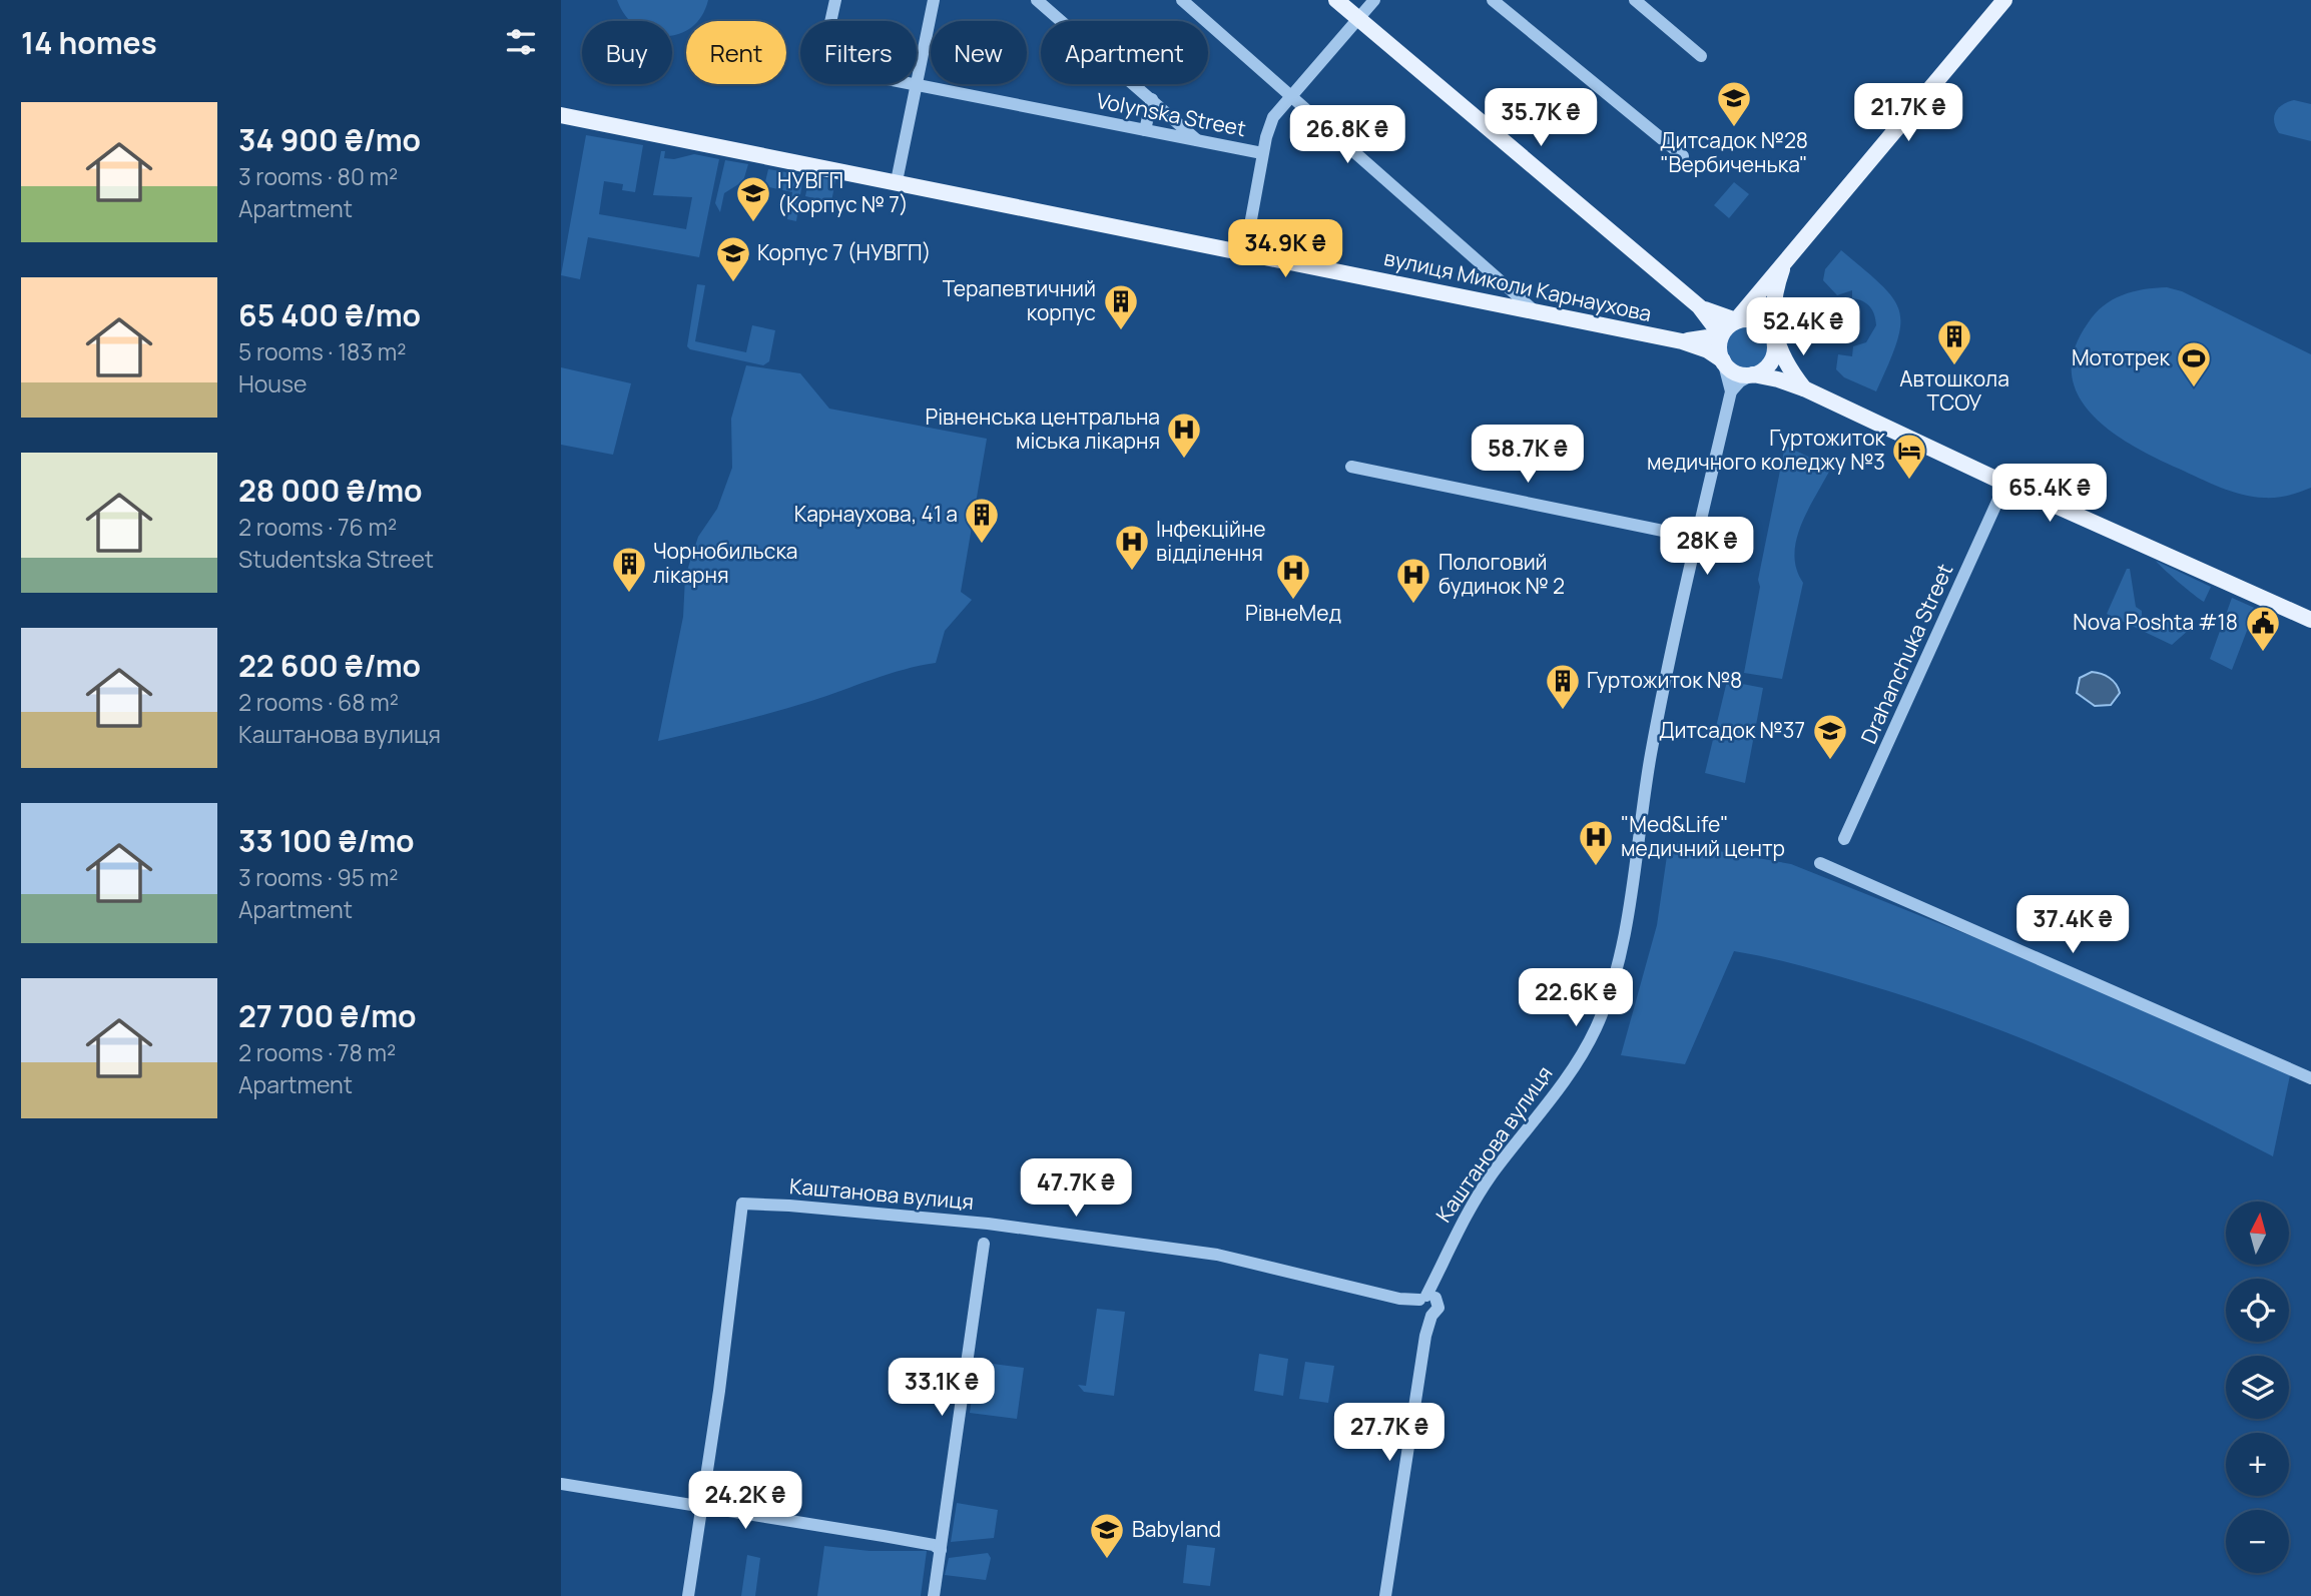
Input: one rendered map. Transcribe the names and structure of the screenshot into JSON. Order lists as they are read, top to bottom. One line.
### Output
{"streets":{"main road":["вулиця Миколи Карнаухова"],"street":["Volynska Street","Drahanchuka Street","Каштанова вулиця"]},"places":{"school or university":["Дитсадок №28 \"Вербиченька\"","НУВГП (Корпус № 7)","Корпус 7 (НУВГП)","Дитсадок №37","Babyland"],"building":["Терапевтичний корпус","Автошкола ТСОУ","Карнаухова, 41 а","Чорнобильска лікарня","Гуртожиток №8"],"sports":["Мототрек"],"hospital":["Рівненська центральна міська лікарня","Інфекційне відділення","РівнеМед","Пологовий будинок № 2","\"Med&Life\" медичний центр"],"hotel":["Гуртожиток медичного коледжу №3"],"public building":["Nova Poshta #18"]},"north":"top","page":{"heading":"14 homes","chip":["Buy","Rent","Filters","New","Apartment"],"price":["21.7K ₴","35.7K ₴","26.8K ₴","34.9K ₴","52.4K ₴","58.7K ₴","65.4K ₴","28K ₴","37.4K ₴","22.6K ₴","47.7K ₴","33.1K ₴","27.7K ₴","24.2K ₴"],"list":[{"name":"34 900 ₴/mo","note":"3 rooms · 80 m² · Apartment"},{"name":"65 400 ₴/mo","note":"5 rooms · 183 m² · House"},{"name":"28 000 ₴/mo","note":"2 rooms · 76 m² · Studentska Street"},{"name":"22 600 ₴/mo","note":"2 rooms · 68 m² · Каштанова вулиця"},{"name":"33 100 ₴/mo","note":"3 rooms · 95 m² · Apartment"},{"name":"27 700 ₴/mo","note":"2 rooms · 78 m² · Apartment"}],"map_buttons":["+","−"]}}
